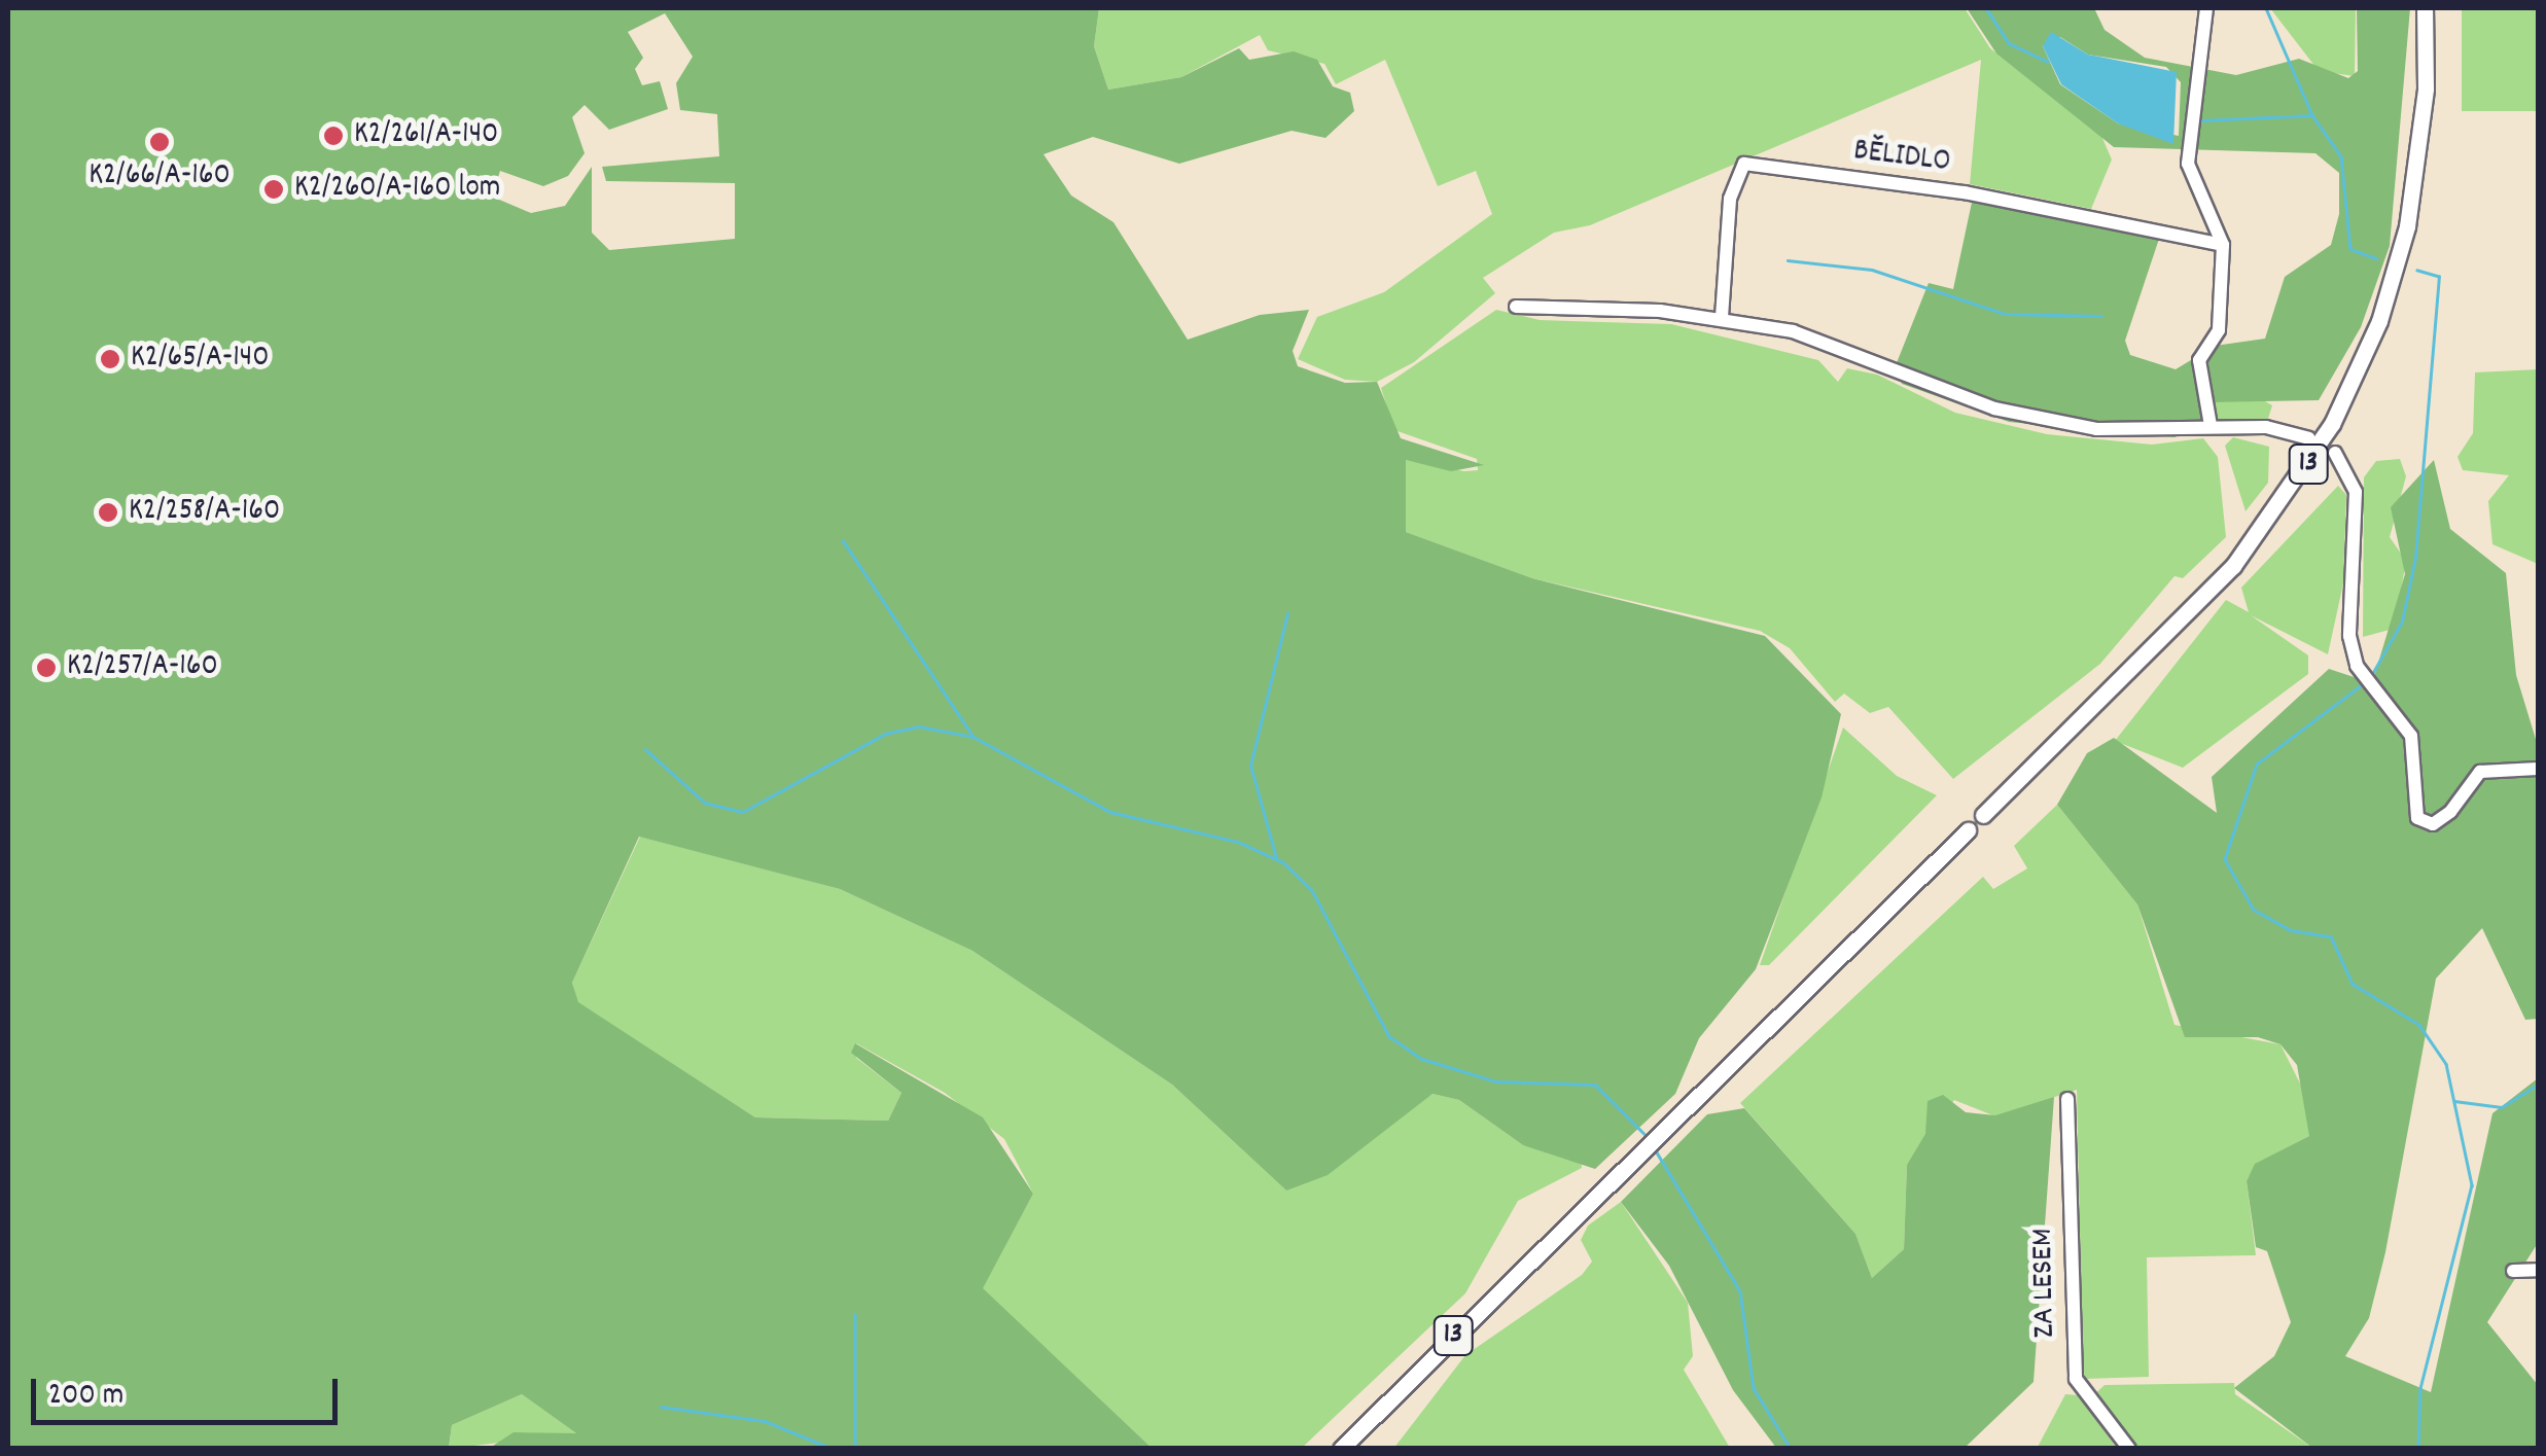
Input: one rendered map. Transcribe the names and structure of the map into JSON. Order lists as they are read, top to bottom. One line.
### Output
{"streets":{"main road":["13"],"street":["BĚLIDLO","ZA LESEM"]},"places":["K2/261/A-140","K2/66/A-160","K2/260/A-160 lom","K2/65/A-140","K2/258/A-160","K2/257/A-160"],"scale_bar":"200 m"}
